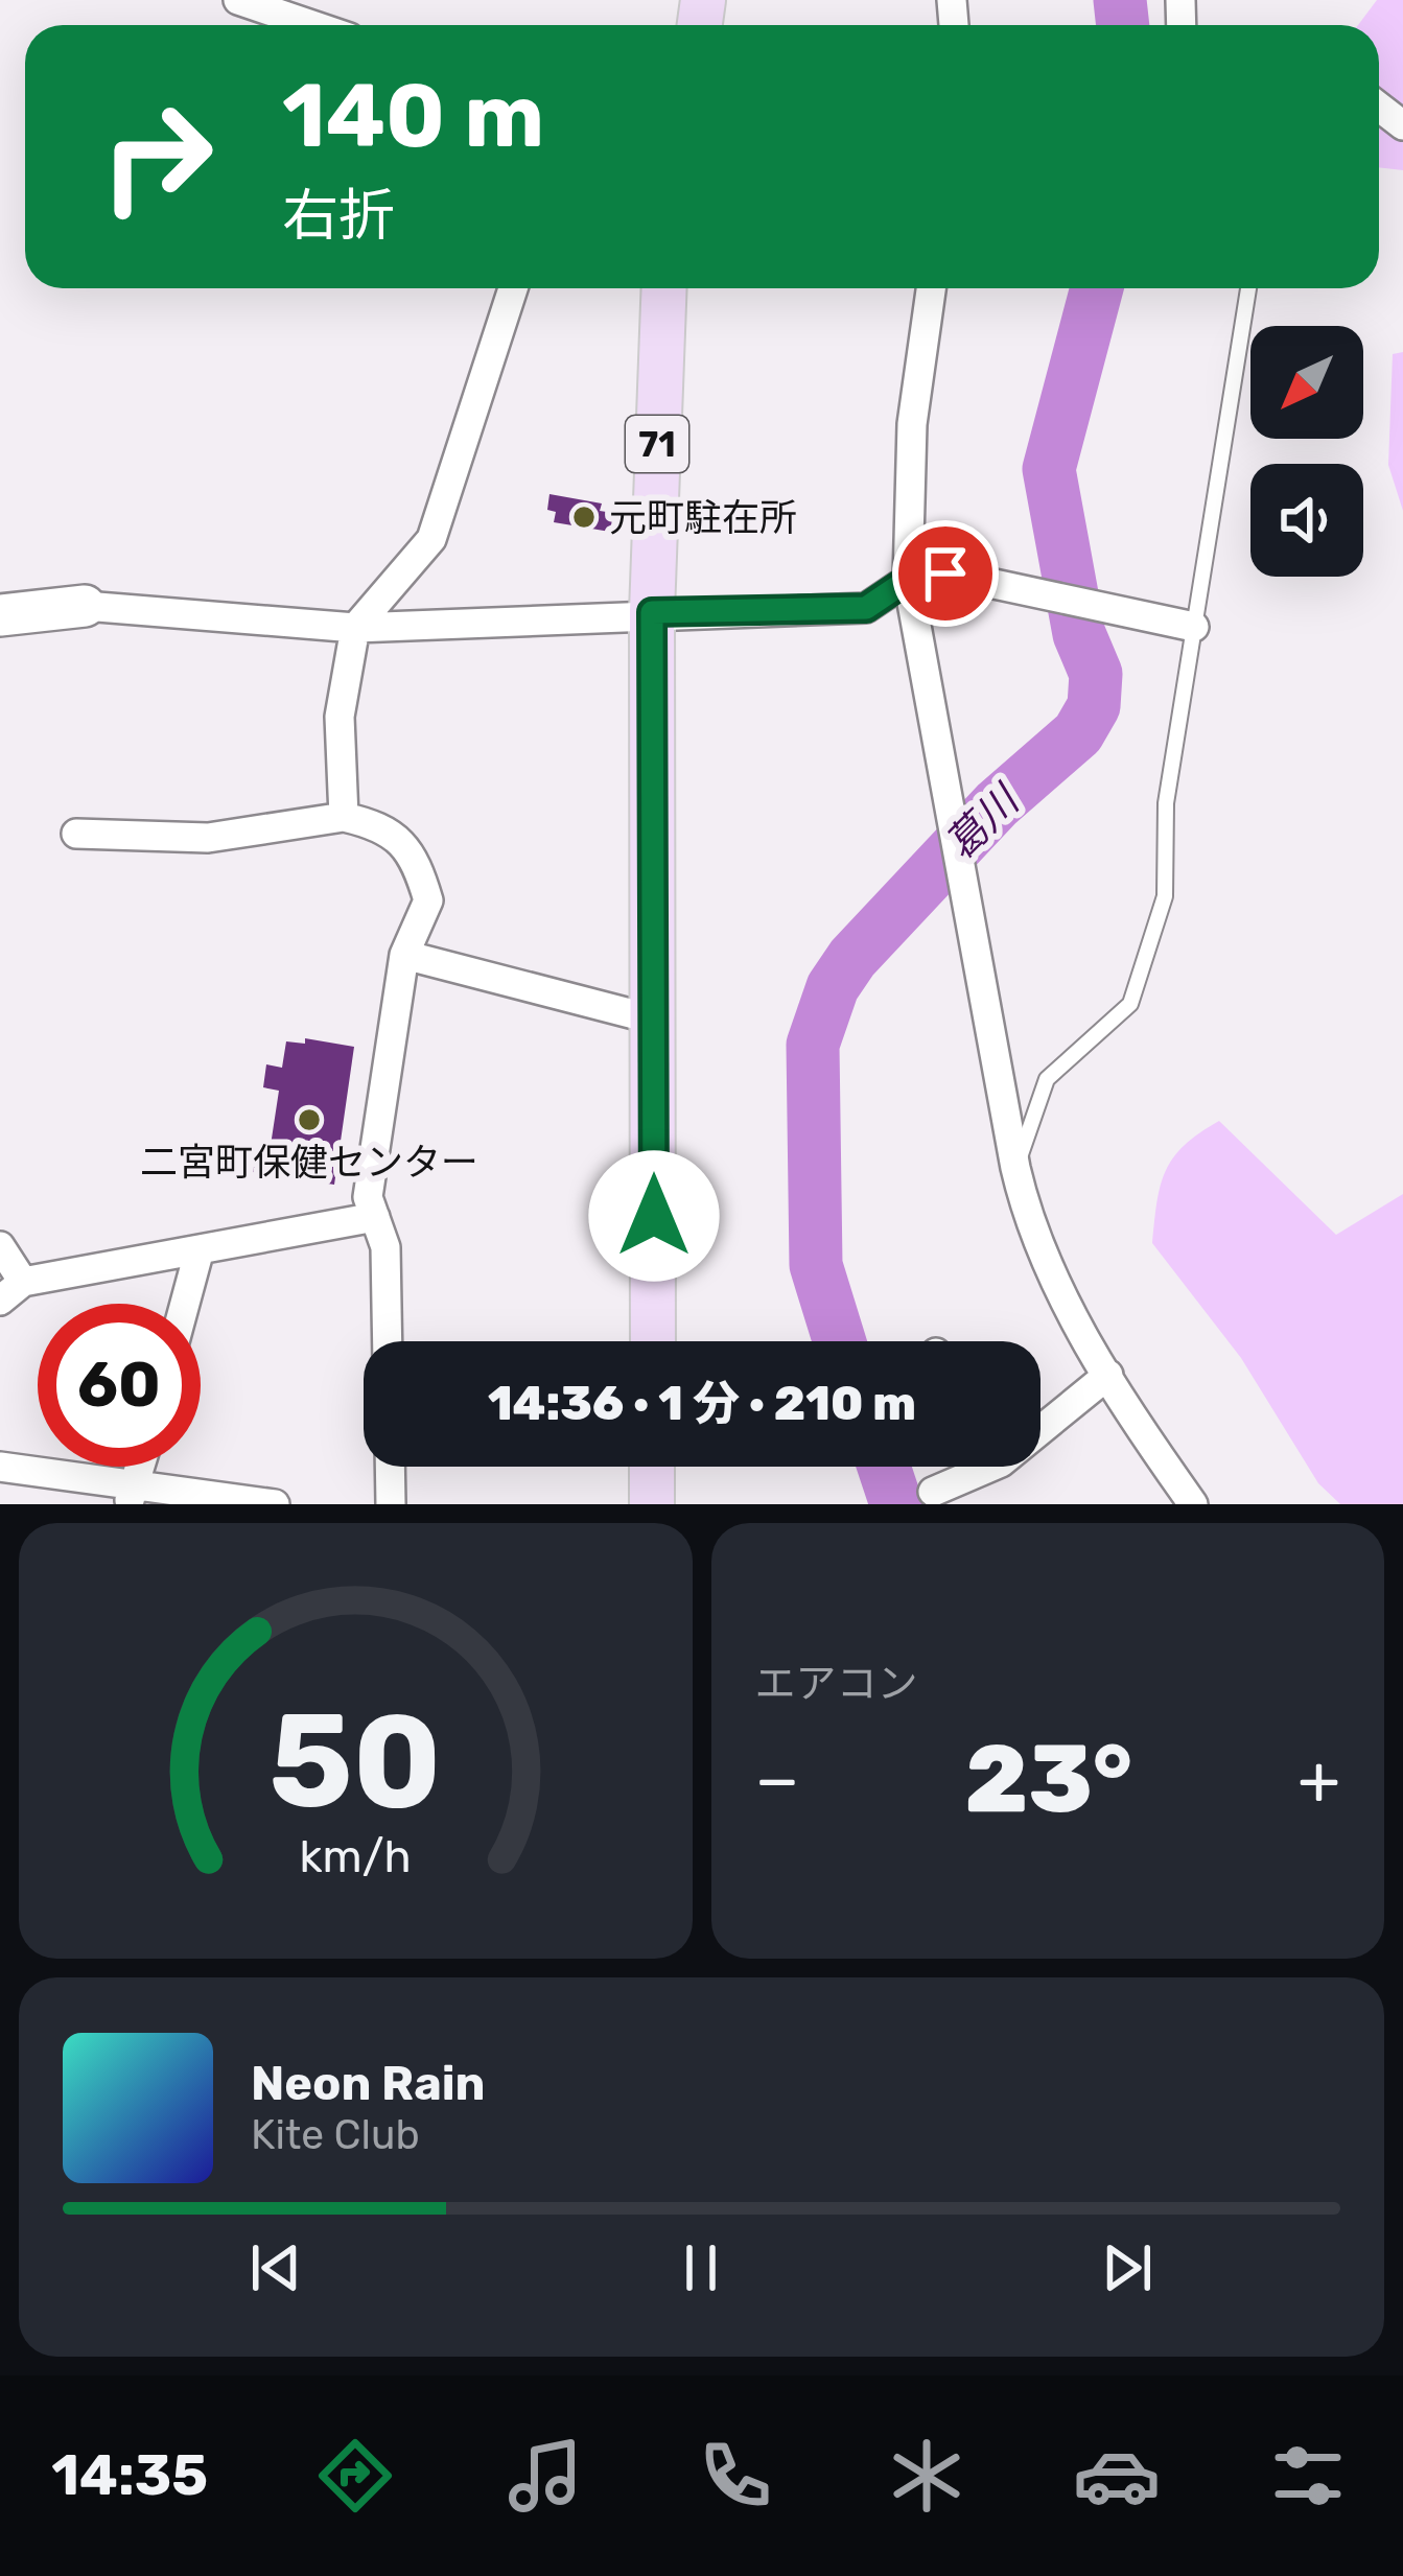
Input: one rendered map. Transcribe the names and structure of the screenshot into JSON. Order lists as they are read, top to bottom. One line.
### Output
{"streets":{"main road":["71"]},"water":["葛川"],"places":["元町駐在所","二宮町保健センター"],"north":"bottom left","page":{"turn":["140 m","右折"],"limit":"60","trip":"14:36 · 1 分 · 210 m","tile":"エアコン","heat":["−","23°","+"],"song":["Neon Rain","Kite Club"],"tabs":"14:35","gauge":["50","km/h"]}}
